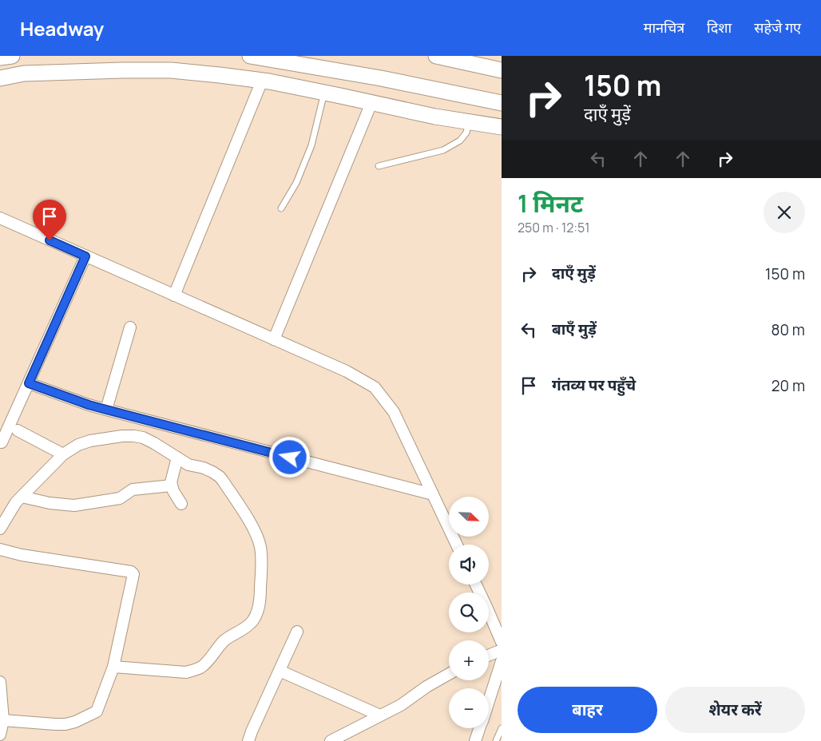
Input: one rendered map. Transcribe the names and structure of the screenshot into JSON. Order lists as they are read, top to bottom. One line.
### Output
{"north":"bottom right","page":{"header":"Headway","nav":["मानचित्र","दिशा","सहेजे गए"],"turn":["150 m","दाएँ मुड़ें"],"heading":["1 मिनट","250 m · 12:51"],"list":[{"name":"दाएँ मुड़ें","value":"150 m"},{"name":"बाएँ मुड़ें","value":"80 m"},{"name":"गंतव्य पर पहुँचे","value":"20 m"}],"map_buttons":["+","−"],"buttons":["बाहर","शेयर करें"]}}
